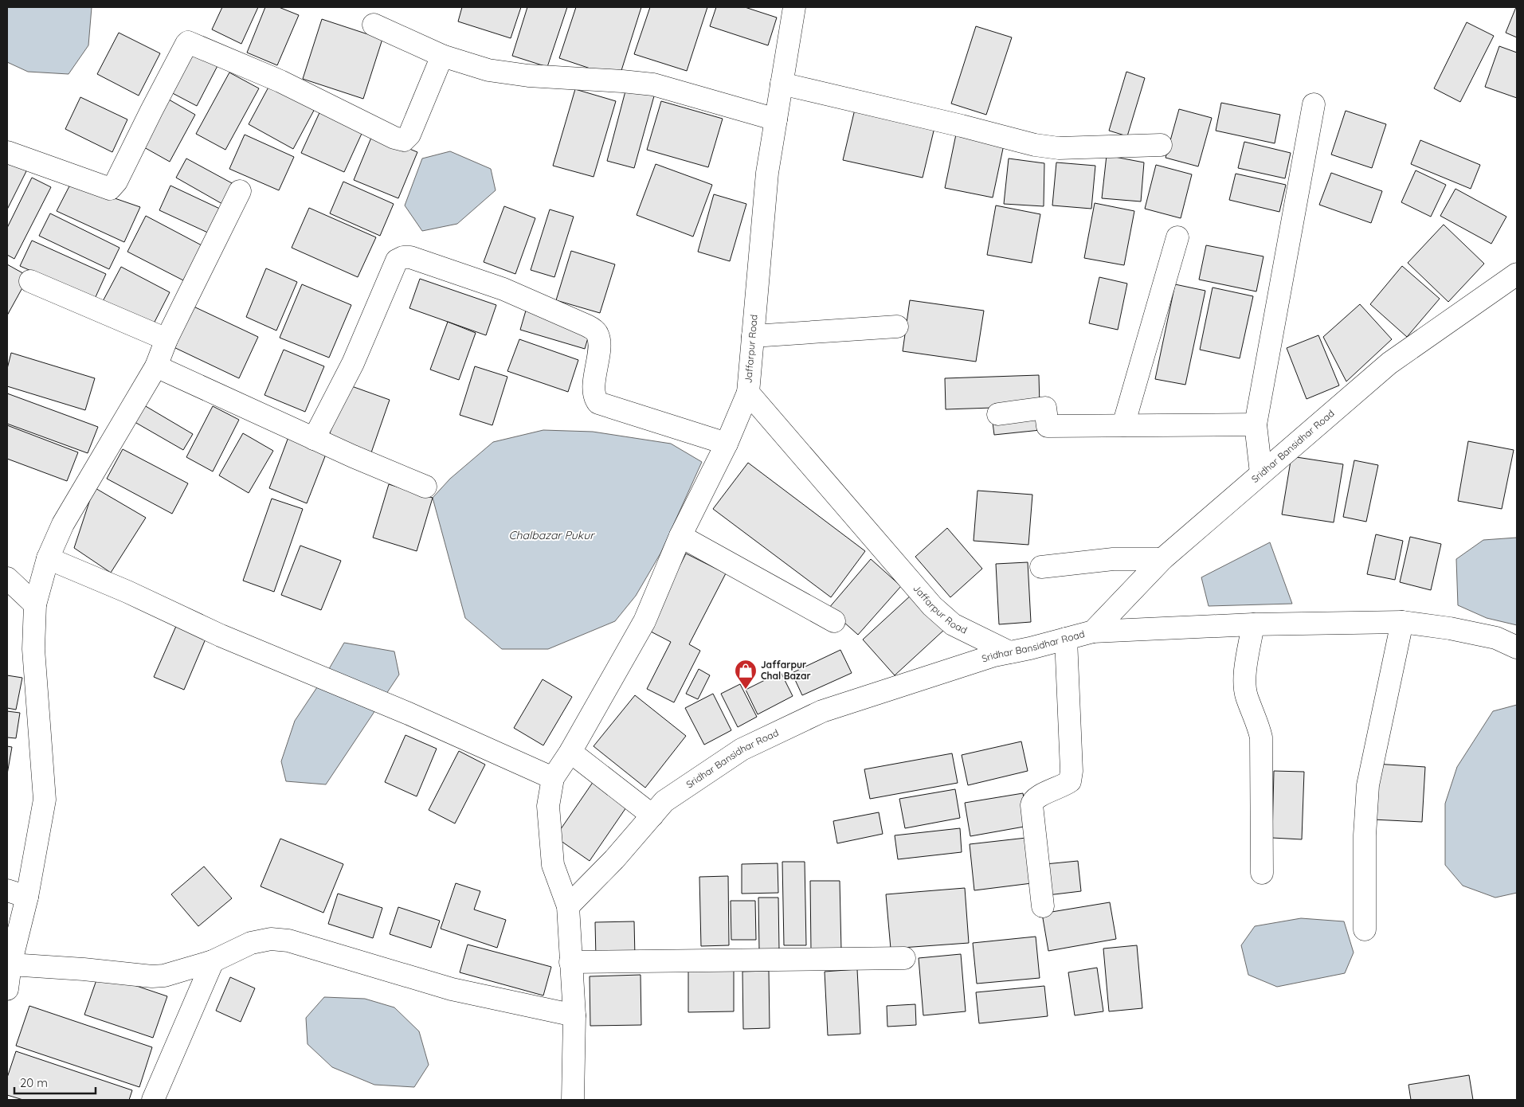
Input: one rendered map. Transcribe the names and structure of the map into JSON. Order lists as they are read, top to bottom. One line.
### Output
{"streets":{"street":["Jaffarpur Road","Sridhar Bansidhar Road"]},"crossings":[["Jaffarpur Road","Sridhar Bansidhar Road"]],"water":["Chalbazar Pukur"],"places":{"shop":["Jaffarpur Chal Bazar"]},"scale_bar":"20 m"}
